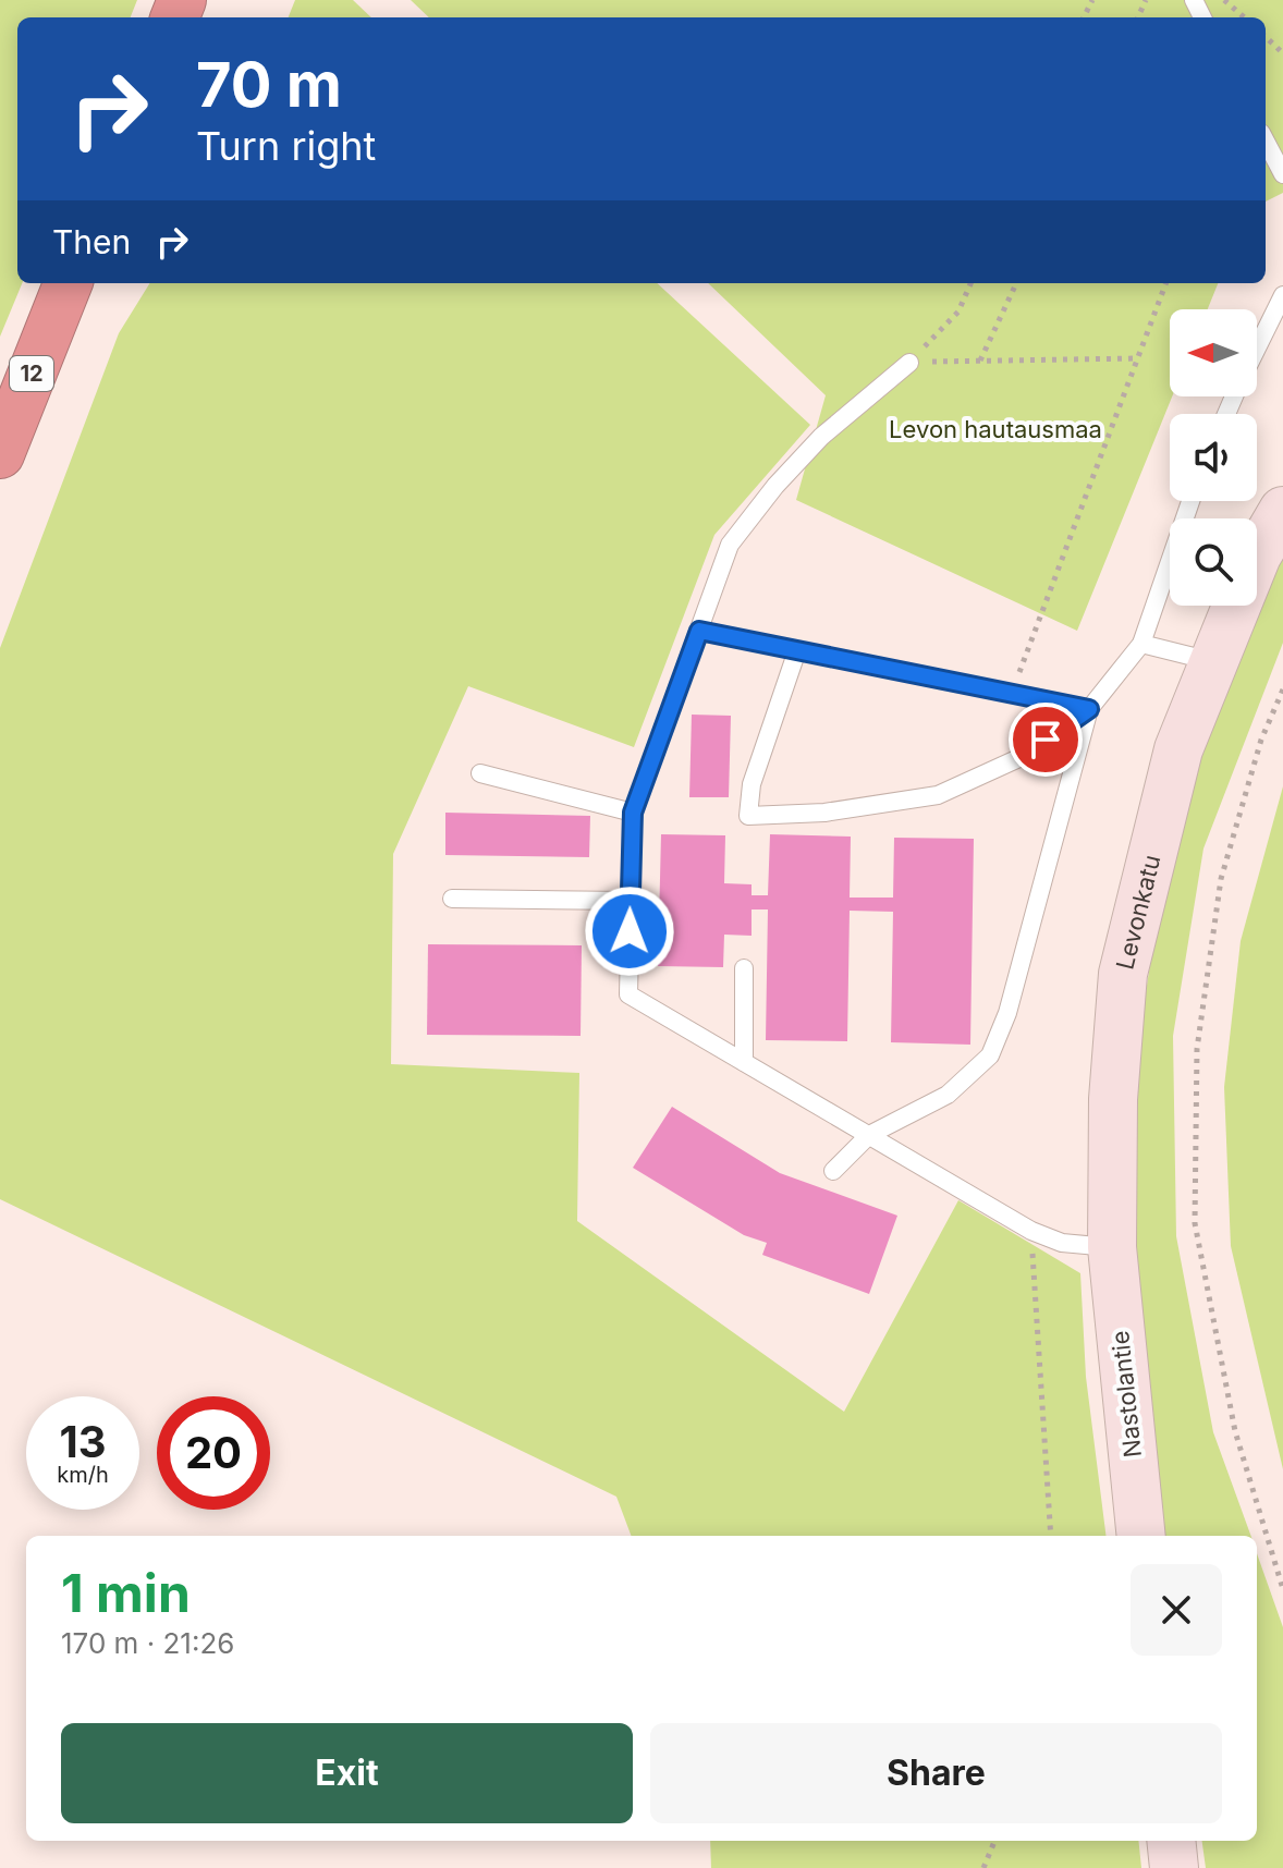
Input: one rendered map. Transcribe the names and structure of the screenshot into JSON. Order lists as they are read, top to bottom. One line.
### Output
{"streets":{"highway":["12"],"main road":["Levonkatu","Nastolantie"]},"crossings":[["Levonkatu","Nastolantie"]],"parks":["Levon hautausmaa"],"north":"left","page":{"turn":["70 m","Turn right"],"then":"Then","speed":"13 km/h","limit":"20","heading":["1 min","170 m · 21:26"],"buttons":["Exit","Share"]}}
